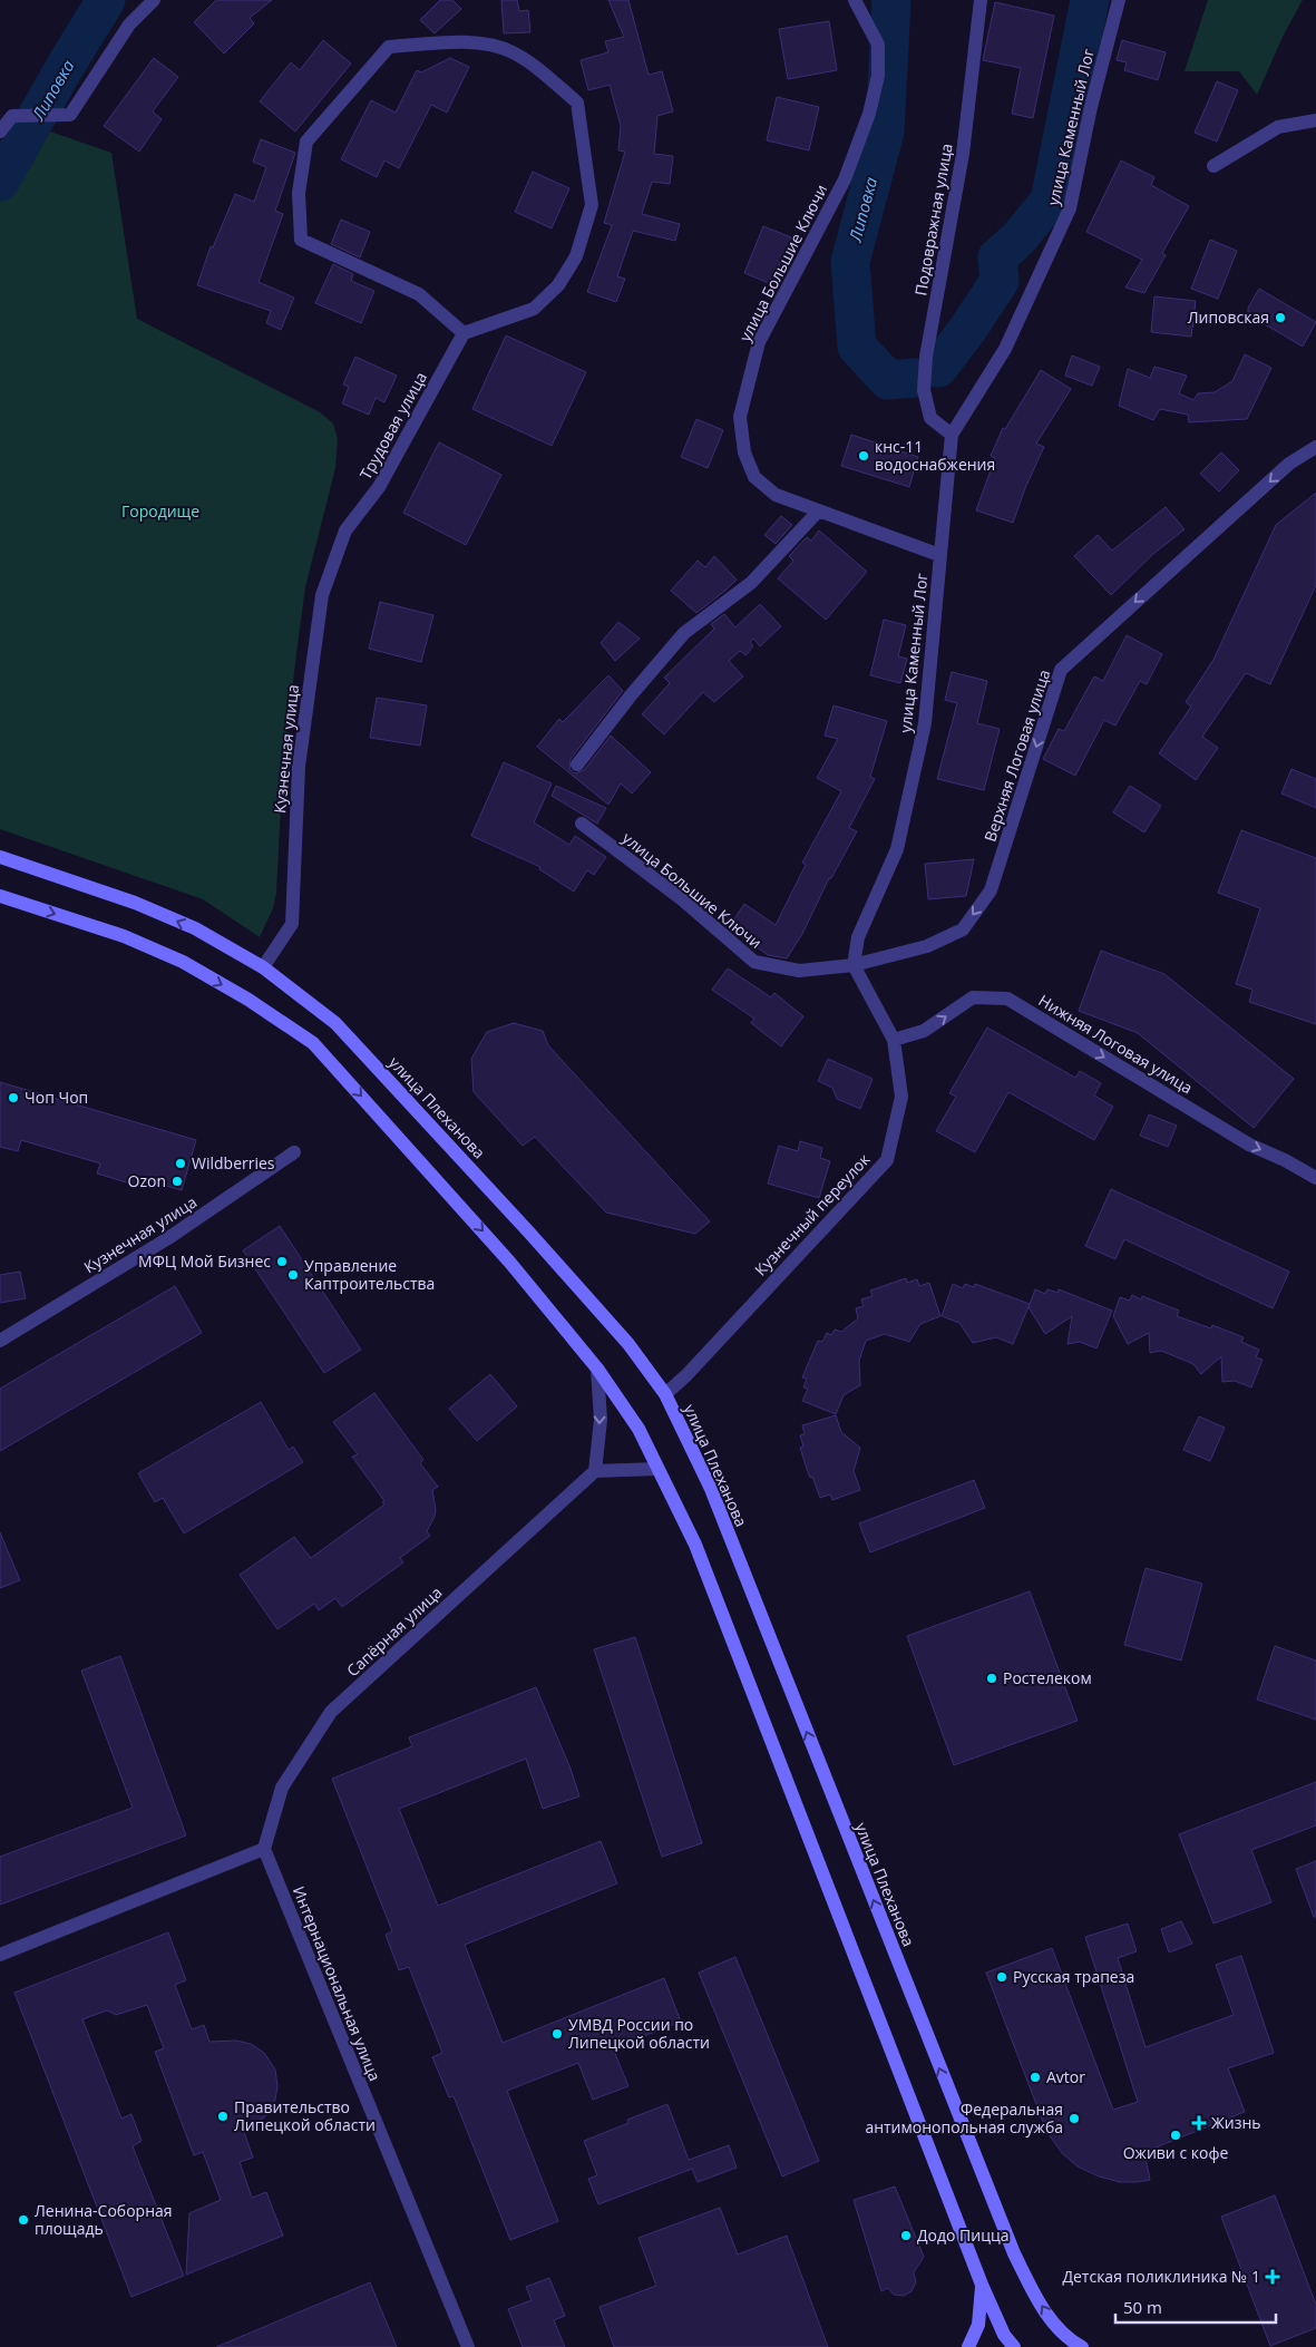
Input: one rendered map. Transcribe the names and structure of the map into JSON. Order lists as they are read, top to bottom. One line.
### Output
{"streets":{"main road":["улица Плеханова"],"street":["улица Каменный Лог","Подовражная улица","улица Большие Ключи","Трудовая улица","Кузнечная улица","Верхняя Логовая улица","Нижняя Логовая улица","Кузнечный переулок","Сапёрная улица","Интернациональная улица"]},"crossings":[["улица Каменный Лог","Подовражная улица"],["улица Каменный Лог","улица Большие Ключи"],["улица Каменный Лог","Верхняя Логовая улица"],["улица Каменный Лог","Кузнечный переулок"],["улица Большие Ключи","Верхняя Логовая улица"],["улица Большие Ключи","Кузнечный переулок"],["Трудовая улица","Кузнечная улица"],["Кузнечная улица","улица Плеханова"],["Верхняя Логовая улица","Кузнечный переулок"],["Нижняя Логовая улица","Кузнечный переулок"],["улица Плеханова","Кузнечный переулок"],["Сапёрная улица","Интернациональная улица"]],"one_way":["Верхняя Логовая улица","Нижняя Логовая улица"],"water":["Липовка"],"parks":["Городище"],"places":{"other":["Липовская","кнс-11 водоснабжения","Чоп Чоп","Wildberries","Ozon","МФЦ Мой Бизнес","Управление Каптроительства","Ростелеком","Русская трапеза","УМВД России по Липецкой области","Avtor","Правительство Липецкой области","Федеральная антимонопольная служба","Оживи с кофе","Ленина-Соборная площадь","Додо Пицца"],"health":["Жизнь","Детская поликлиника № 1"]},"scale_bar":"50 m"}
